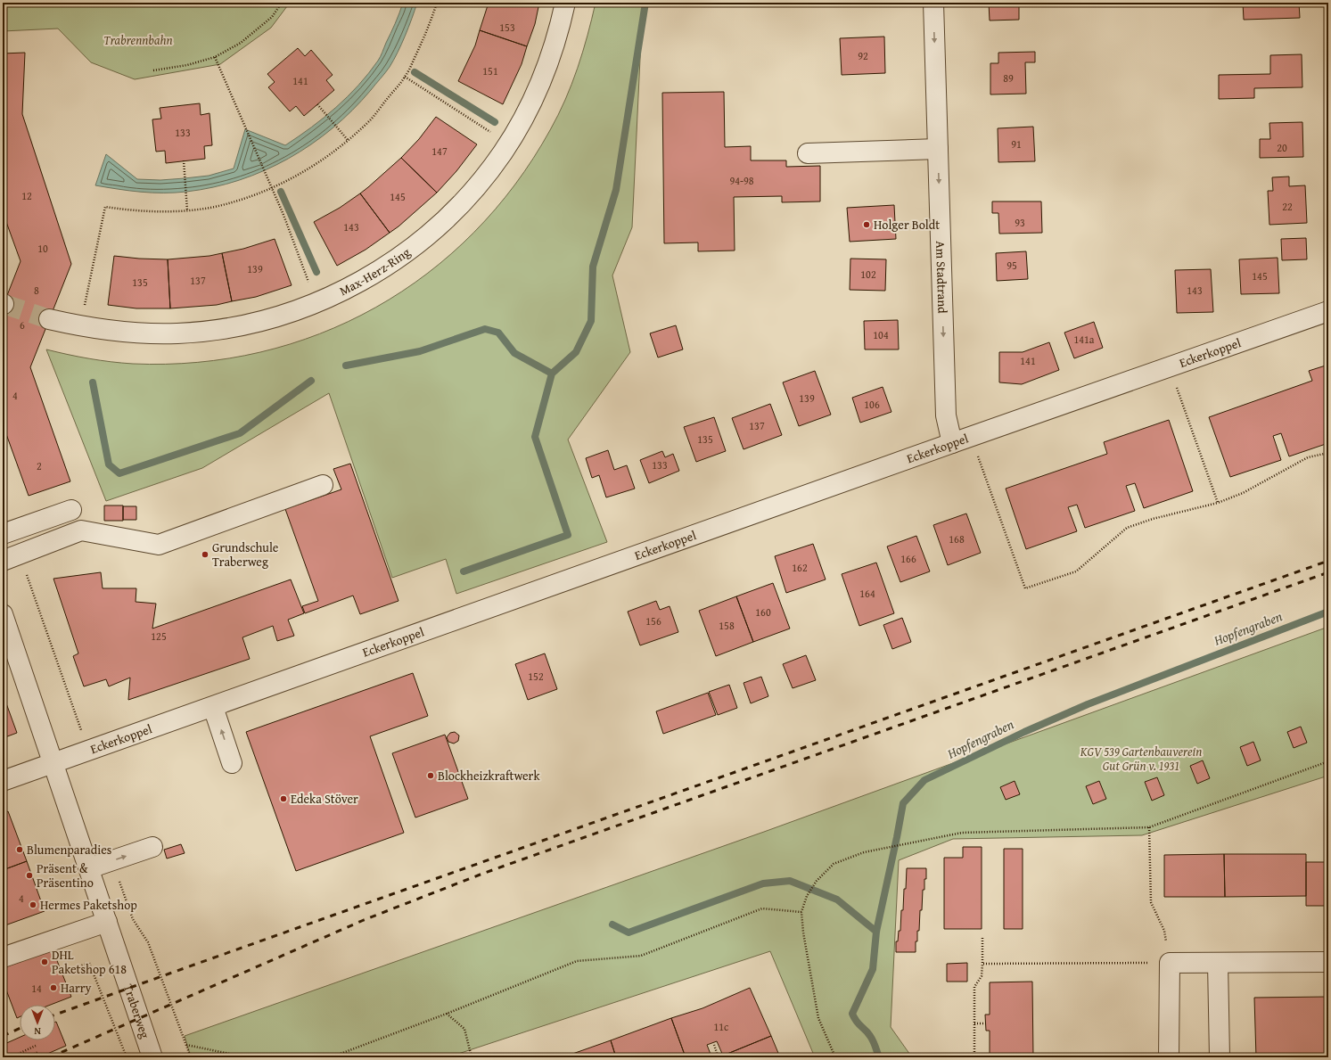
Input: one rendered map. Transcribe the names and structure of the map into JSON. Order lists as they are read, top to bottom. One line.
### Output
{"streets":{"street":["Max-Herz-Ring","Am Stadtrand","Eckerkoppel","Traberweg"]},"crossings":[["Am Stadtrand","Eckerkoppel"],["Eckerkoppel","Traberweg"]],"one_way":["Am Stadtrand"],"water":["Hopfengraben"],"parks":["Trabrennbahn","KGV 539 Gartenbauverein Gut Grün v. 1931"],"places":["Holger Boldt","Grundschule Traberweg","Blockheizkraftwerk","Edeka Stöver","Blumenparadies","Präsent & Präsentino","Hermes Paketshop","DHL Paketshop 618","Harry"],"house_numbers":["153","92","151","89","141","133","91","20","147","94-98","12","145","22","93","143","10","95","139","102","145","137","135","8","143","6","104","141a","141","4","139","106","137","135","133","2","168","166","162","164","160","156","158","125","152","4","14","11c"],"north":"bottom"}
